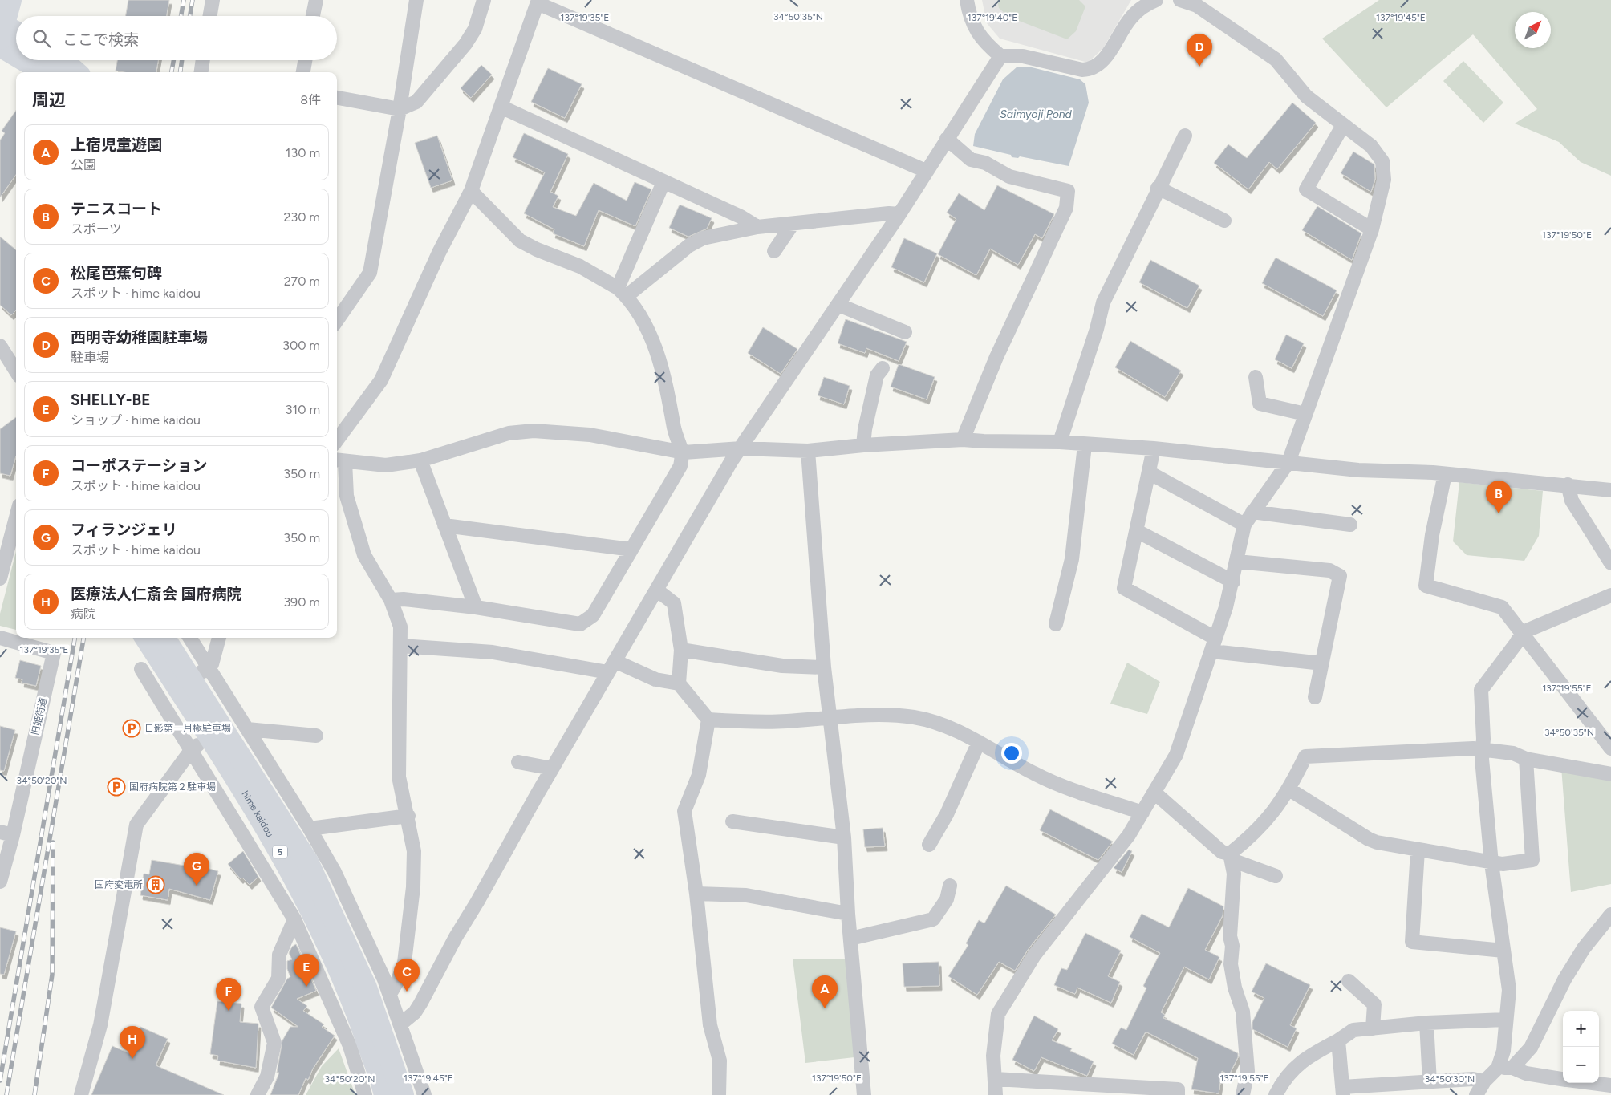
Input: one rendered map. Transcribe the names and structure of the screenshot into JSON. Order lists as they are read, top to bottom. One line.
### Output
{"streets":{"main road":["hime kaidou","5"],"street":["旧姫街道"]},"water":["Saimyoji Pond"],"places":{"parking":["日影第一月極駐車場","国府病院第２駐車場"],"building":["国府変電所"]},"north":"top right","page":{"search":"ここで検索","pins":["D","B","G","E","C","A","F","H"],"heading":["周辺","8件"],"list":[{"mark":"A","name":"上宿児童遊園","note":"公園","value":"130 m"},{"mark":"B","name":"テニスコート","note":"スポーツ","value":"230 m"},{"mark":"C","name":"松尾芭蕉句碑","note":"スポット · hime kaidou","value":"270 m"},{"mark":"D","name":"西明寺幼稚園駐車場","note":"駐車場","value":"300 m"},{"mark":"E","name":"SHELLY-BE","note":"ショップ · hime kaidou","value":"310 m"},{"mark":"F","name":"コーポステーション","note":"スポット · hime kaidou","value":"350 m"},{"mark":"G","name":"フィランジェリ","note":"スポット · hime kaidou","value":"350 m"},{"mark":"H","name":"医療法人仁斎会 国府病院","note":"病院","value":"390 m"}],"map_buttons":["+","−"]},"coordinates":["34°50'35\"N","137°19'35\"E","137°19'40\"E","137°19'45\"E","137°19'50\"E","137°19'55\"E","34°50'20\"N","34°50'30\"N"]}
